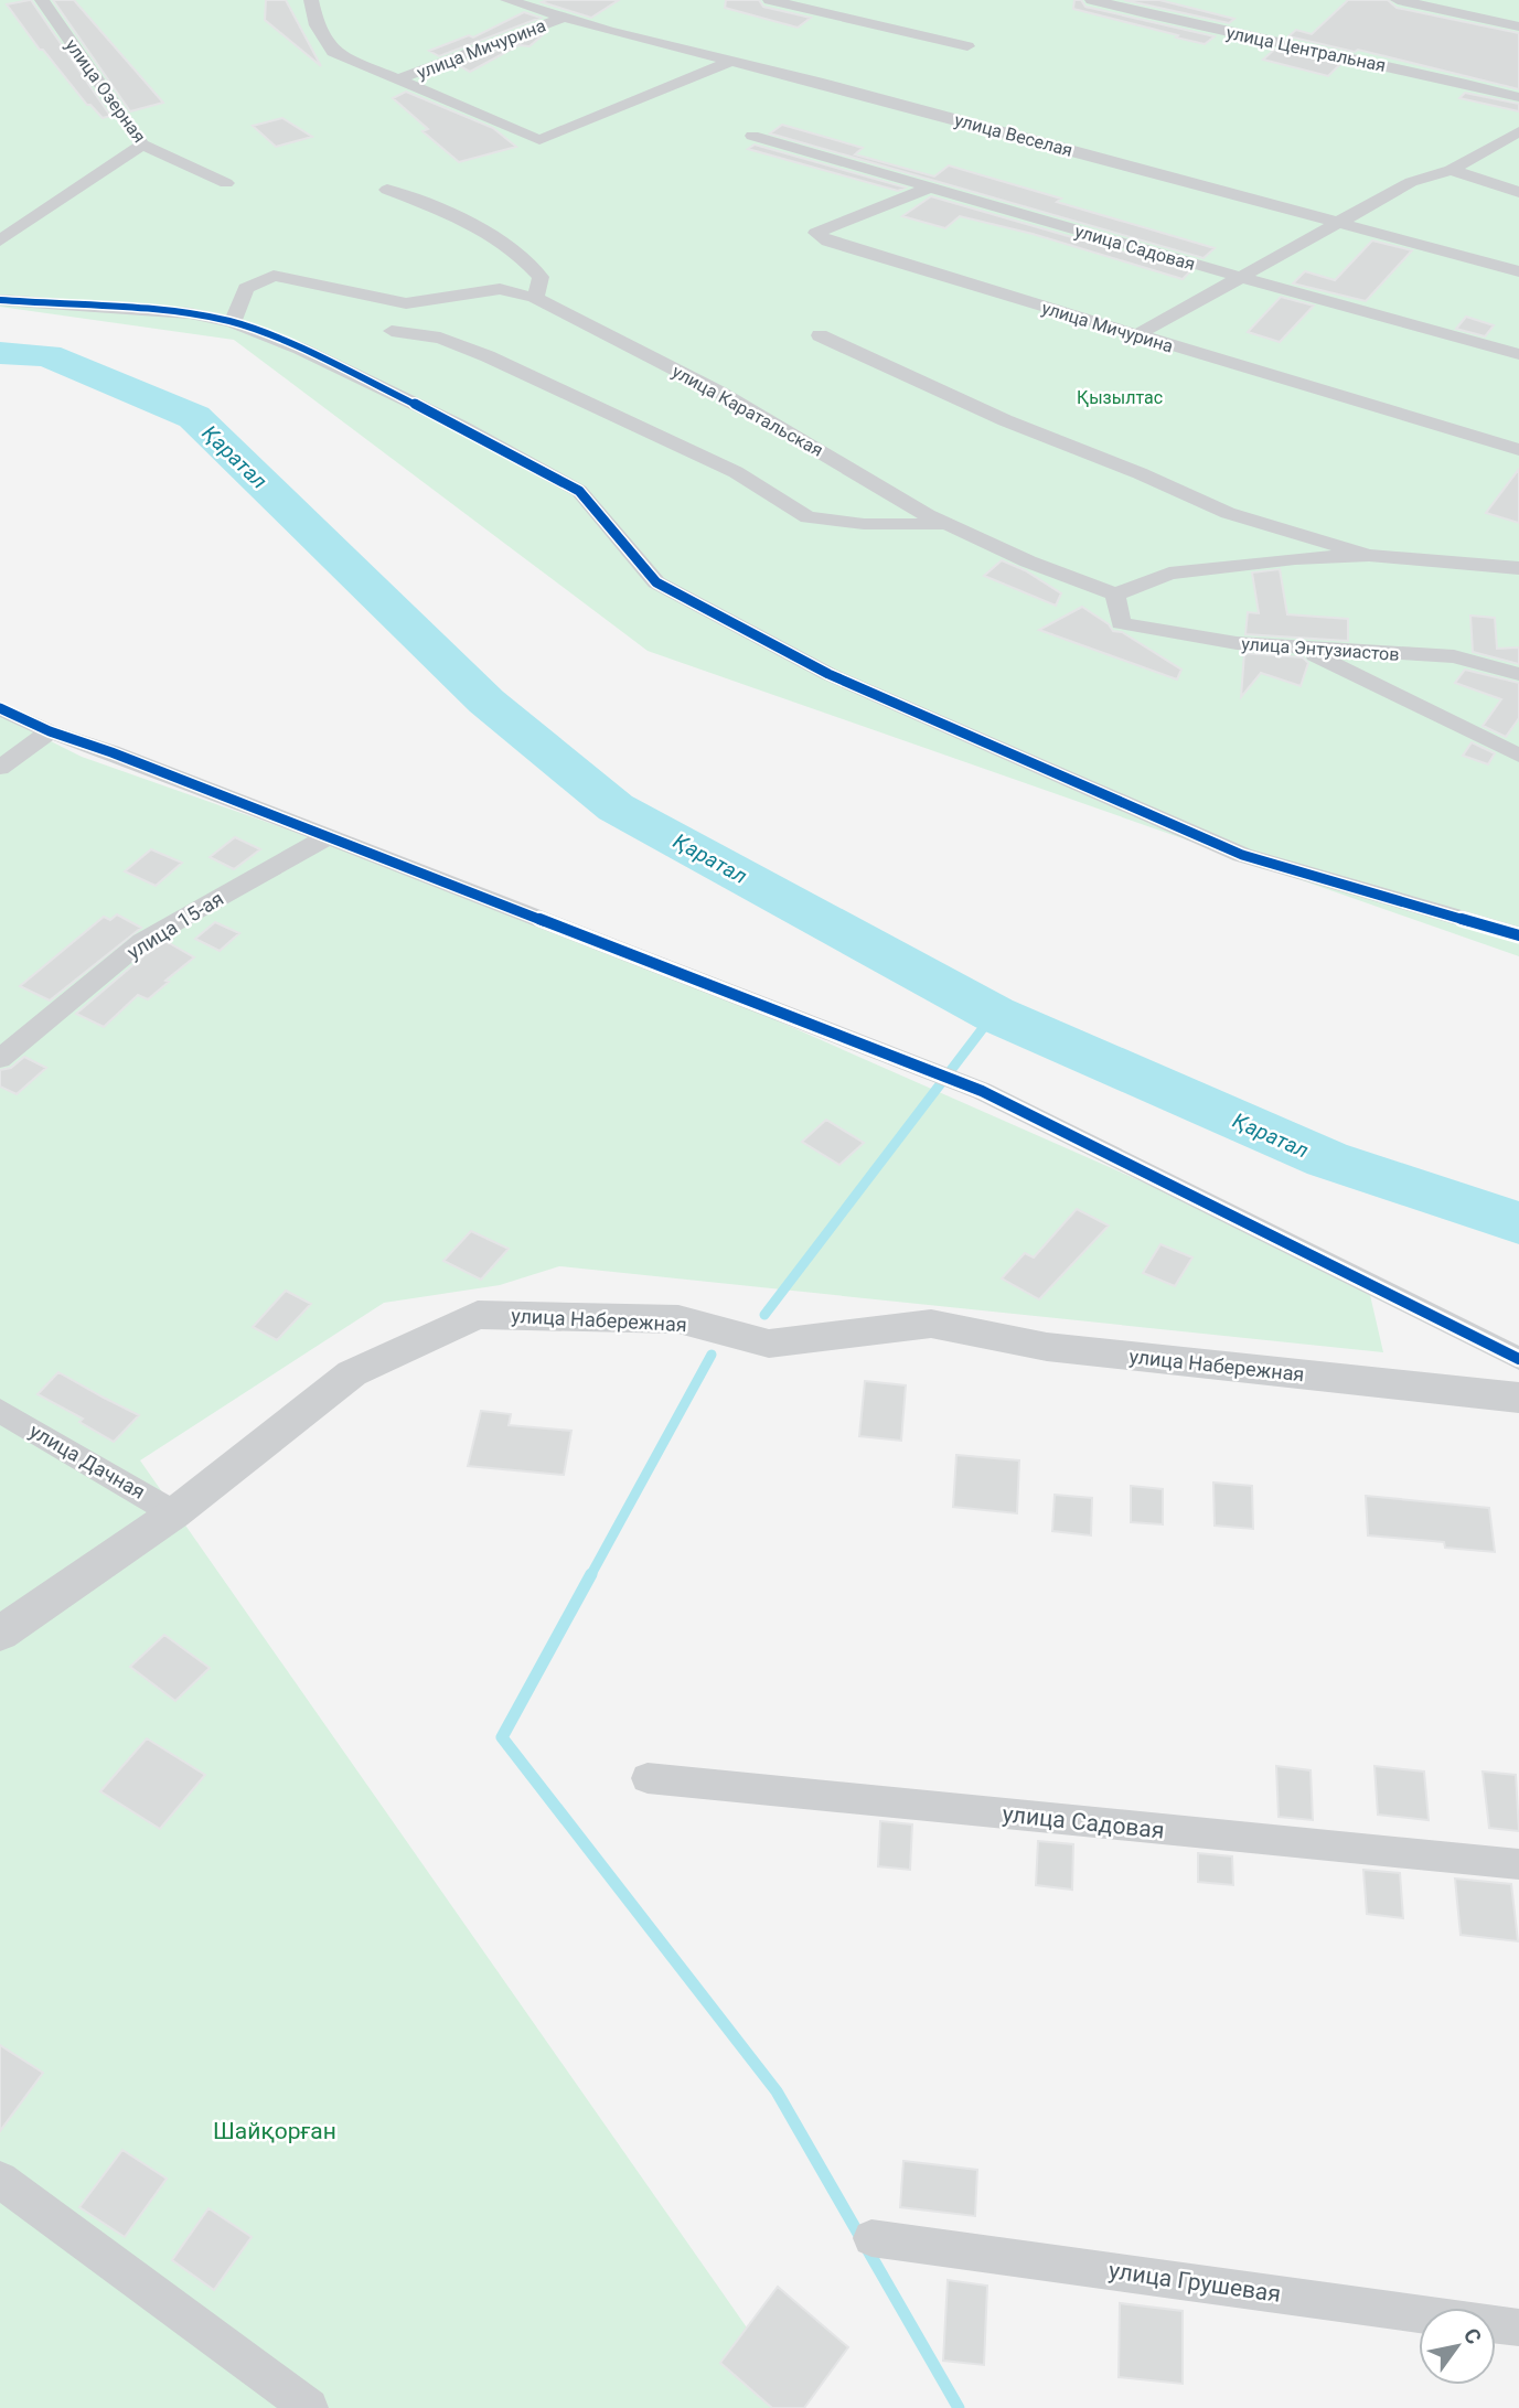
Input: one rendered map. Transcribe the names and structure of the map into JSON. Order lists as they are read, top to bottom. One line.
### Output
{"streets":{"street":["улица Мичурина","улица Центральная","улица Озерная","улица Веселая","улица Садовая","улица Каратальская","улица Энтузиастов","улица 15-ая","улица Набережная","улица Дачная","улица Грушевая"]},"crossings":[["улица Мичурина","улица Веселая"],["улица Мичурина","улица Садовая"],["улица Каратальская","улица Энтузиастов"],["улица Набережная","улица Дачная"]],"water":["Қаратал"],"parks":["Қызылтас","Шайқорған"],"north":"top right"}
